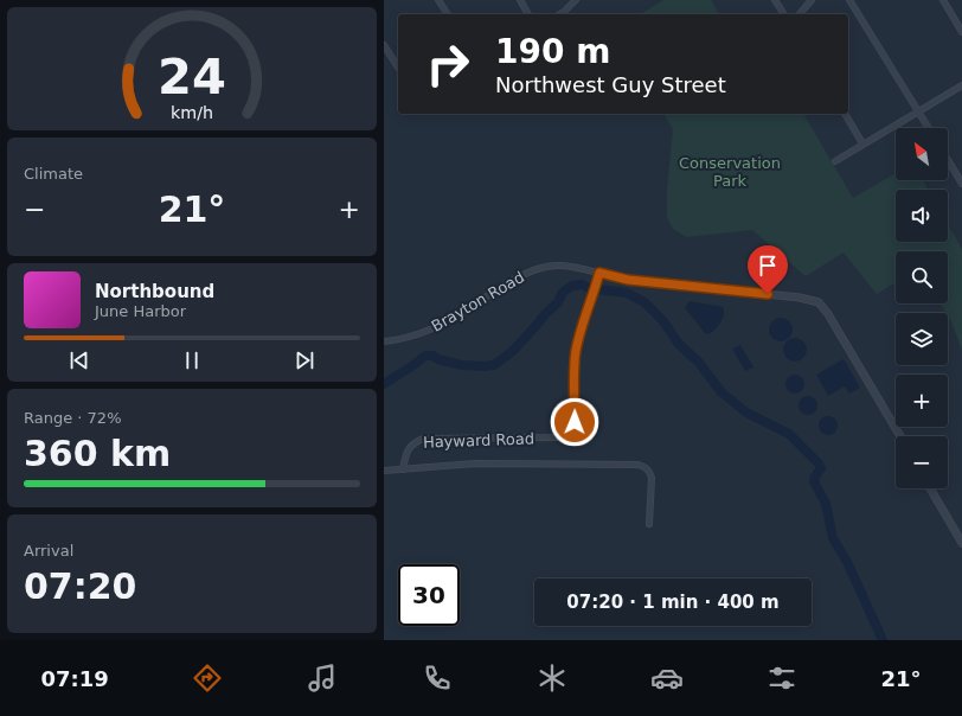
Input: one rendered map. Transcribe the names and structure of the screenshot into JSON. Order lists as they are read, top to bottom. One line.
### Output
{"streets":{"street":["Brayton Road","Hayward Road"]},"crossings":[["Brayton Road","Hayward Road"]],"parks":["Conservation Park"],"north":"top left","page":{"turn":["190 m","Northwest Guy Street"],"map_buttons":["+","−"],"tile":["Climate",["Range · 72%","360 km"],["Arrival","07:20"]],"heat":["−","21°","+"],"song":["Northbound","June Harbor"],"limit":"30","trip":"07:20 · 1 min · 400 m","tabs":["07:19","21°"],"gauge":["24","km/h"]}}
